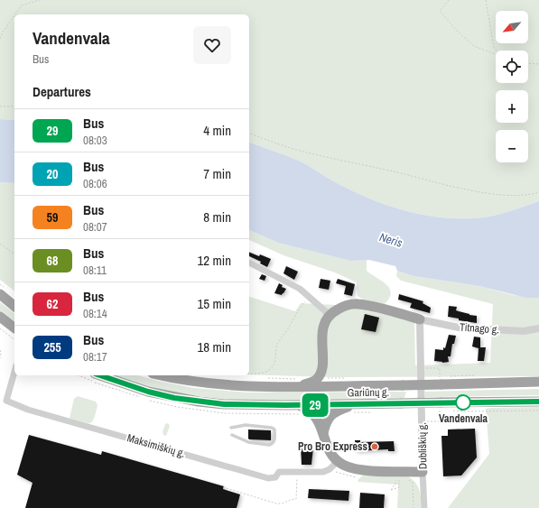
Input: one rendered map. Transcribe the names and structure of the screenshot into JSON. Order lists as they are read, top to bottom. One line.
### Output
{"streets":{"highway":["Gariūnų g."],"street":["Titnago g.","Maksimiškių g.","Dubliškių g."]},"crossings":[["Titnago g.","Dubliškių g."]],"water":["Neris"],"places":["Vandenvala","Pro Bro Express"],"lines":["bus line 29"],"north":"bottom left","page":{"on_map":"29","map_buttons":["+","−"],"heading":[["Vandenvala","Bus"],"Departures"],"list":[{"mark":"29","name":"Bus","note":"08:03","value":"4 min"},{"mark":"20","name":"Bus","note":"08:06","value":"7 min"},{"mark":"59","name":"Bus","note":"08:07","value":"8 min"},{"mark":"68","name":"Bus","note":"08:11","value":"12 min"},{"mark":"62","name":"Bus","note":"08:14","value":"15 min"},{"mark":"255","name":"Bus","note":"08:17","value":"18 min"}]}}
